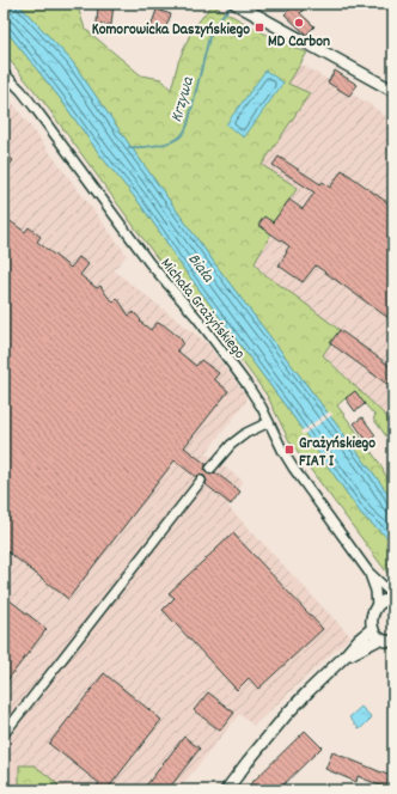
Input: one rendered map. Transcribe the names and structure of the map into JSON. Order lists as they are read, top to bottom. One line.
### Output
{"streets":{"street":["Michała Grażyńskiego"]},"water":["Krzywa","Biała"],"places":{"other":["MD Carbon"],"transit":["Komorowicka Daszyńskiego","Grażyńskiego FIAT I"]}}
